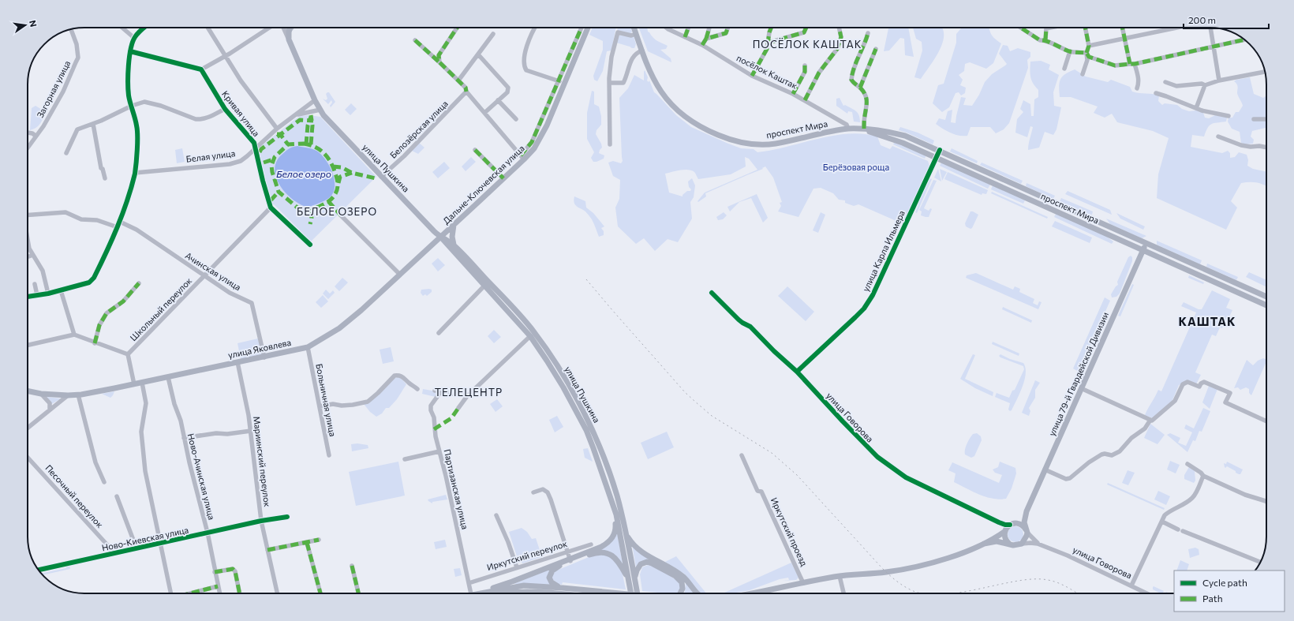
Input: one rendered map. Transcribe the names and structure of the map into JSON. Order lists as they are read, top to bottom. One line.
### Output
{"streets":{"main road":["проспект Мира","улица Пушкина","Дальне-Ключевская улица","улица Яковлева","улица 79-й Гвардейской Дивизии"],"street":["посёлок Каштак","Загорная улица","Кривая улица","Белозёрская улица","Белая улица","улица Карла Ильмера","Ачинская улица","Школьный переулок","Больничная улица","улица Говорова","Мариинский переулок","Ново-Ачинская улица","Партизанская улица","Песочный переулок","Иркутский проезд","Ново-Киевская улица","Иркутский переулок"]},"crossings":[["посёлок Каштак","проспект Мира"],["Кривая улица","Белая улица"],["Кривая улица","Школьный переулок"],["Белозёрская улица","улица Пушкина"],["проспект Мира","улица Карла Ильмера"],["проспект Мира","улица 79-й Гвардейской Дивизии"],["улица Пушкина","Дальне-Ключевская улица"],["улица Пушкина","улица Яковлева"],["Дальне-Ключевская улица","улица Яковлева"],["улица Карла Ильмера","улица Говорова"],["Ачинская улица","Школьный переулок"],["Ачинская улица","улица Яковлева"],["улица Яковлева","Больничная улица"],["улица Яковлева","Мариинский переулок"],["улица Яковлева","Ново-Ачинская улица"],["улица 79-й Гвардейской Дивизии","улица Говорова"],["Мариинский переулок","Ново-Киевская улица"],["Ново-Ачинская улица","Ново-Киевская улица"],["Партизанская улица","Иркутский переулок"],["Песочный переулок","Ново-Киевская улица"]],"districts":["ПОСЁЛОК КАШТАК","БЕЛОЕ ОЗЕРО","КАШТАК","ТЕЛЕЦЕНТР"],"water":["Белое озеро"],"parks":["Берёзовая роща"],"legend":["Cycle path","Path"],"scale_bar":"200 m","north":"right"}
